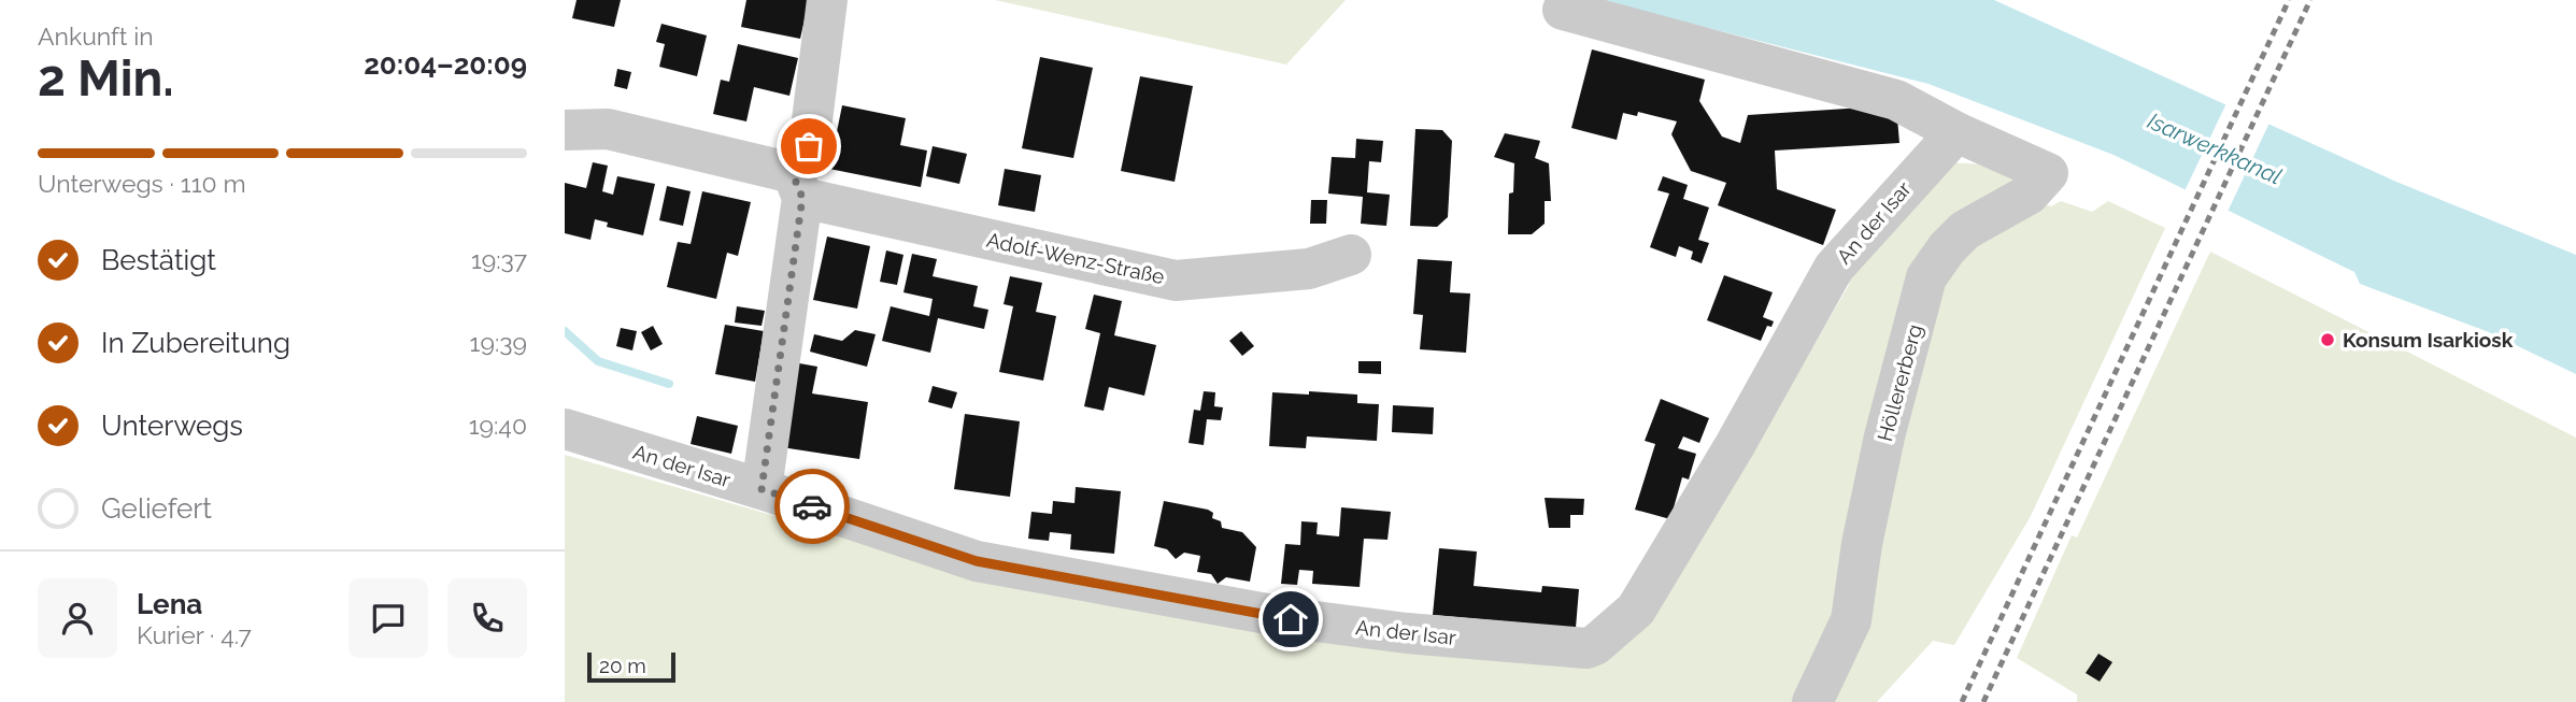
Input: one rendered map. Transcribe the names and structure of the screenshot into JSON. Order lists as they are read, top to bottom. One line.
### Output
{"streets":{"street":["An der Isar","Adolf-Wenz-Straße","Höllererberg"]},"crossings":[["An der Isar","Höllererberg"]],"water":["Isarwerkkanal"],"places":["Konsum Isarkiosk"],"scale_bar":"20 m","page":{"heading":["2 Min.","Ankunft in","20:04–20:09"],"panel":["Lena","Kurier · 4.7"],"bar":"Unterwegs · 110 m","list":[["Bestätigt","19:37"],["In Zubereitung","19:39"],["Unterwegs","19:40"],"Geliefert"],"scale":"20 m"}}
